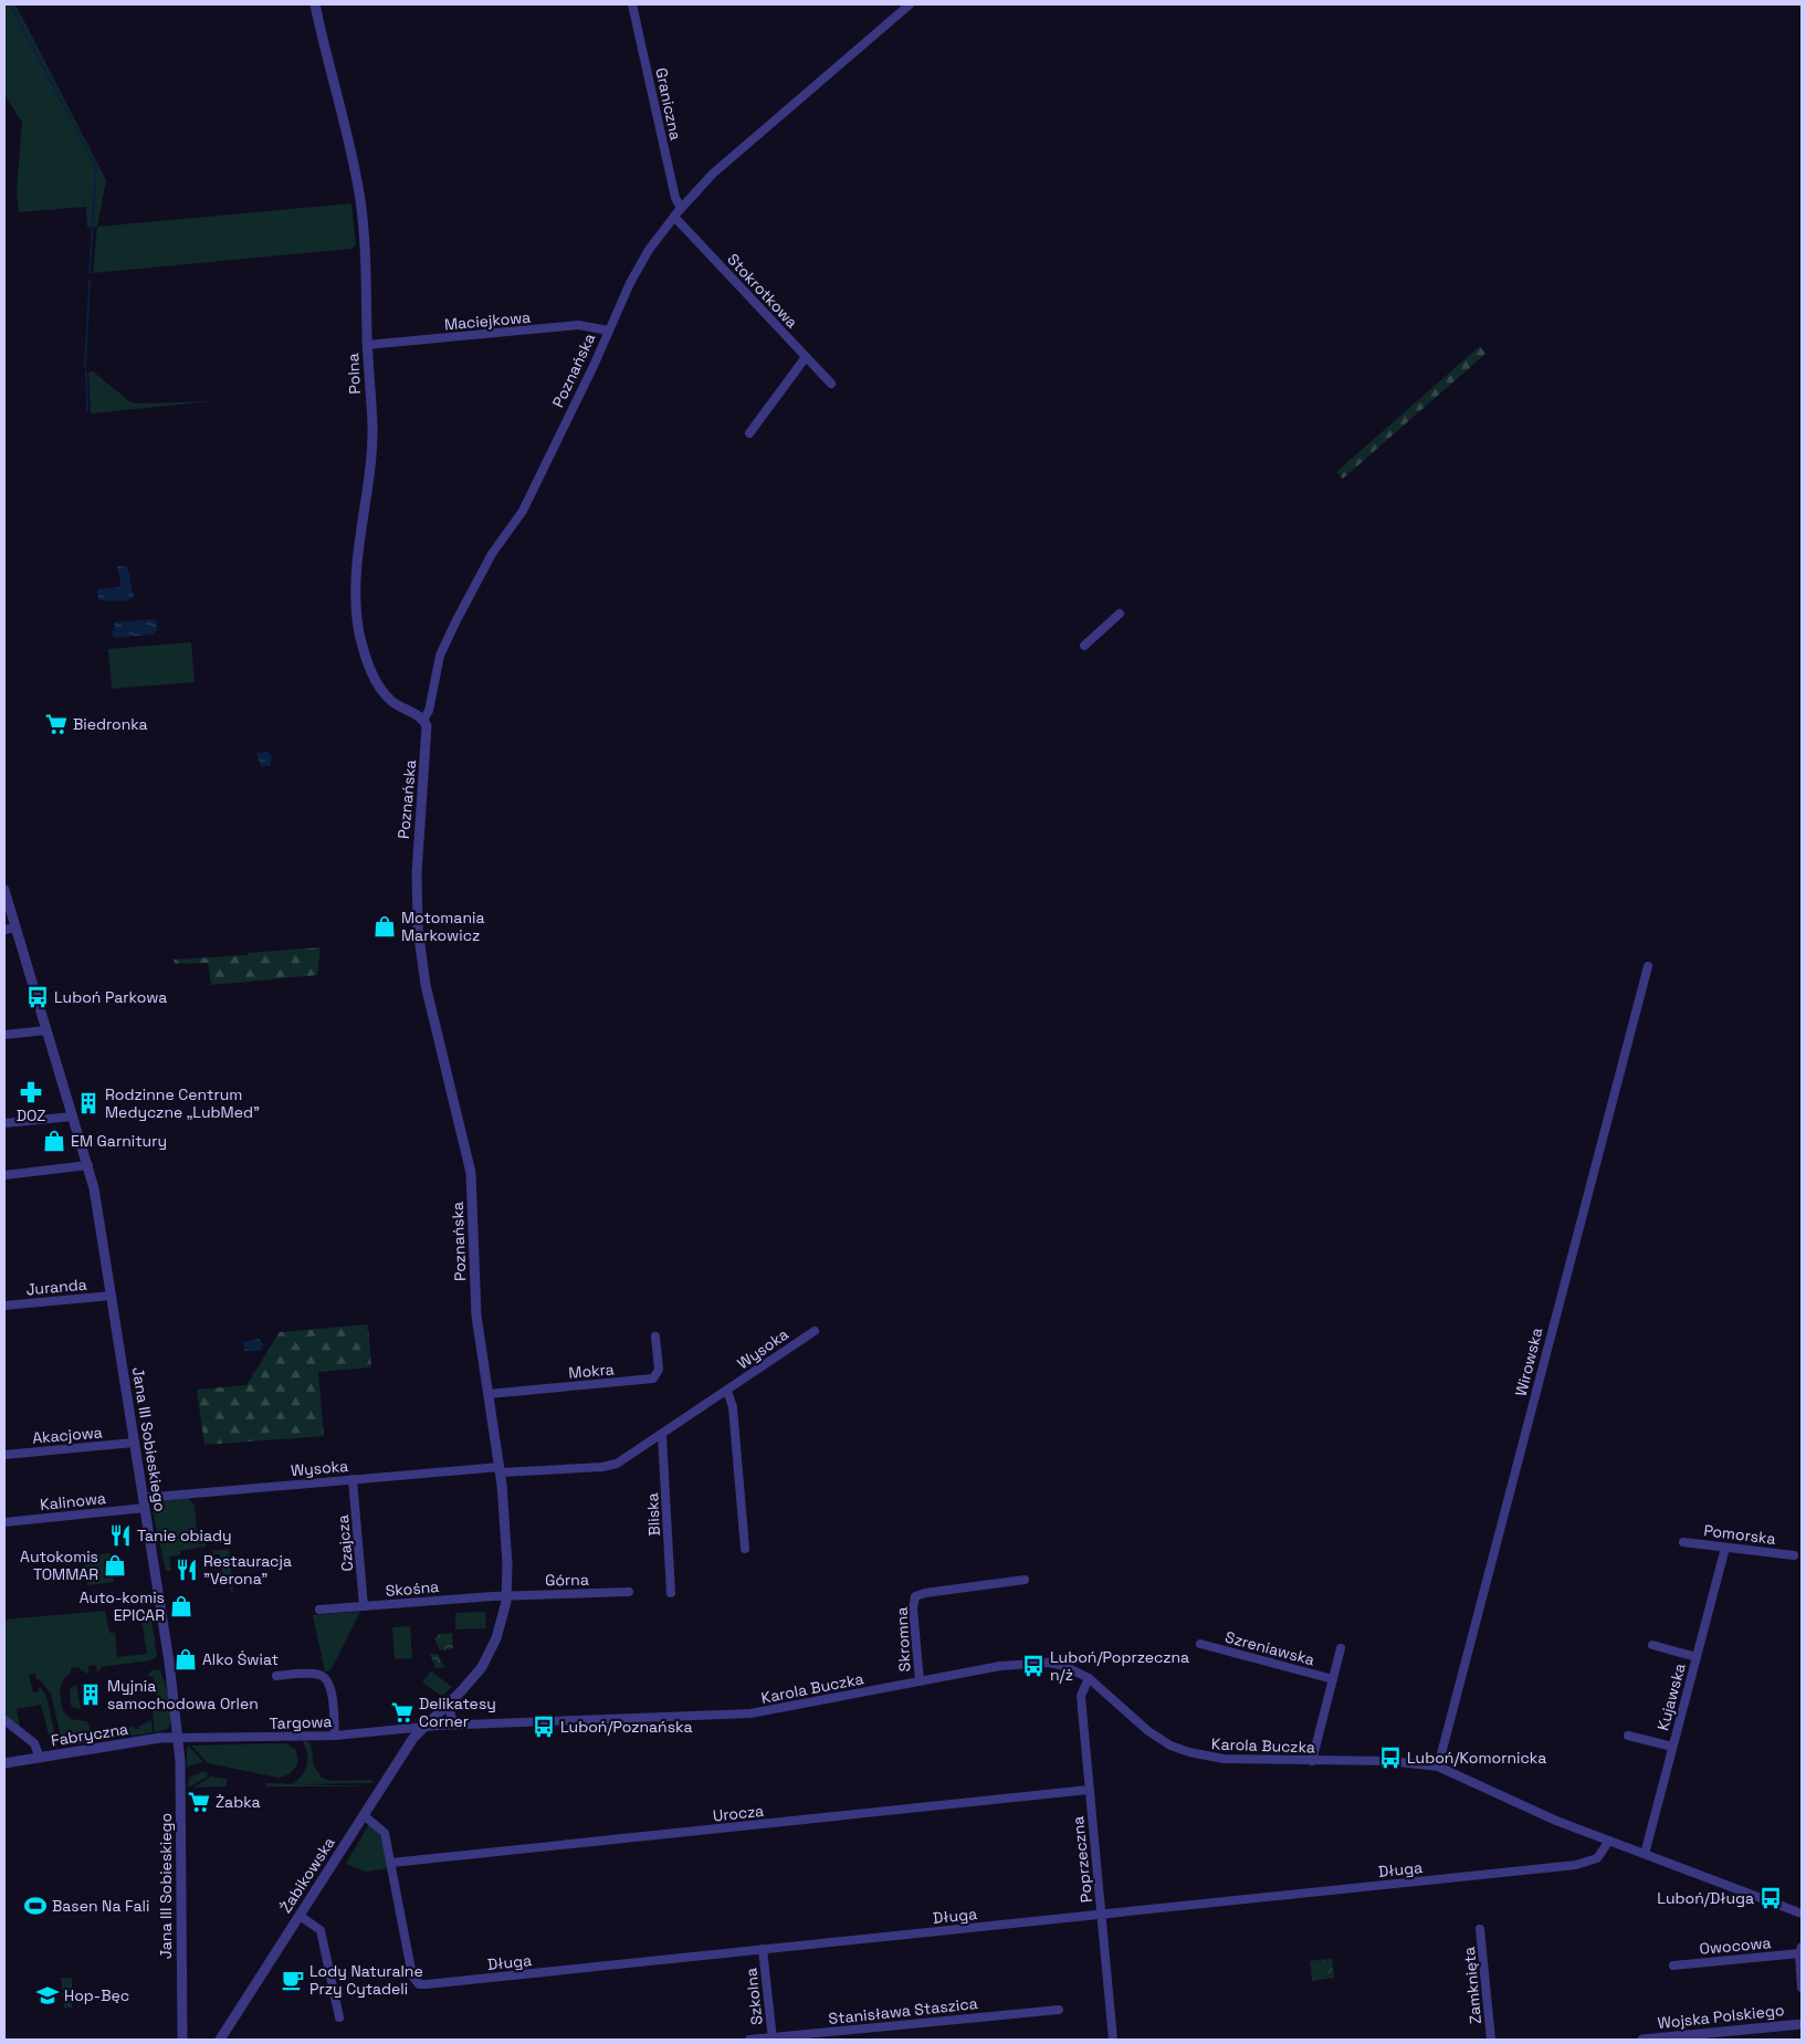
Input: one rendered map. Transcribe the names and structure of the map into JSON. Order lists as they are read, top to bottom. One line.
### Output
{"streets":{"street":["Graniczna","Stokrotkowa","Maciejkowa","Poznańska","Polna","Juranda","Wysoka","Wirowska","Mokra","Akacjowa","Jana III Sobieskiego","Kalinowa","Bliska","Pomorska","Czajcza","Górna","Skośna","Skromna","Szreniawska","Karola Buczka","Kujawska","Targowa","Fabryczna","Urocza","Poprzeczna","Długa","Żabikowska","Owocowa","Zamknięta","Szkolna","Stanisława Staszica","Wojska Polskiego"]},"crossings":[["Graniczna","Poznańska"],["Stokrotkowa","Poznańska"],["Maciejkowa","Poznańska"],["Maciejkowa","Polna"],["Poznańska","Polna"],["Poznańska","Wysoka"],["Poznańska","Mokra"],["Poznańska","Górna"],["Poznańska","Skośna"],["Poznańska","Karola Buczka"],["Poznańska","Targowa"],["Poznańska","Żabikowska"],["Juranda","Jana III Sobieskiego"],["Wysoka","Jana III Sobieskiego"],["Wysoka","Kalinowa"],["Wysoka","Bliska"],["Wysoka","Czajcza"],["Wirowska","Karola Buczka"],["Akacjowa","Jana III Sobieskiego"],["Jana III Sobieskiego","Kalinowa"],["Jana III Sobieskiego","Targowa"],["Jana III Sobieskiego","Fabryczna"],["Pomorska","Kujawska"],["Czajcza","Skośna"],["Górna","Skośna"],["Skromna","Karola Buczka"],["Karola Buczka","Kujawska"],["Karola Buczka","Targowa"],["Karola Buczka","Poprzeczna"],["Karola Buczka","Długa"],["Karola Buczka","Żabikowska"],["Targowa","Fabryczna"],["Targowa","Żabikowska"],["Urocza","Poprzeczna"],["Urocza","Długa"],["Poprzeczna","Długa"],["Długa","Żabikowska"],["Długa","Szkolna"],["Szkolna","Stanisława Staszica"]],"places":{"supermarket":["Biedronka","Delikatesy Corner","Żabka"],"shop":["Motomania Markowicz","EM Garnitury","Autokomis TOMMAR","Auto-komis EPICAR","Alko Świat"],"bus stop":["Luboń Parkowa","Luboń/Poprzeczna n/ż","Luboń/Poznańska","Luboń/Komornicka","Luboń/Długa"],"pharmacy":["DOZ"],"building":["Rodzinne Centrum Medyczne „LubMed”","Myjnia samochodowa Orlen"],"restaurant":["Tanie obiady","Restauracja \"Verona\""],"sports":["Basen Na Fali"],"cafe":["Lody Naturalne Przy Cytadeli"],"school or university":["Hop-Bęc"]}}
